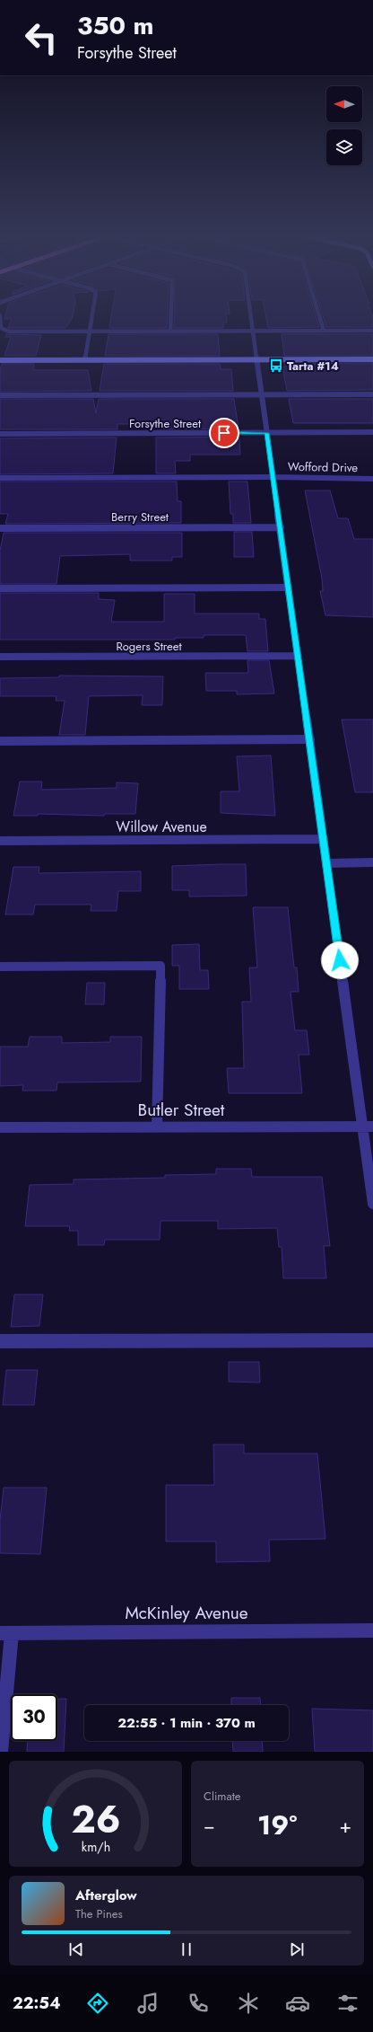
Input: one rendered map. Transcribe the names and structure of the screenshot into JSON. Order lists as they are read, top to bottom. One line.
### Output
{"streets":{"street":["Forsythe Street","Wofford Drive","Berry Street","Rogers Street","Willow Avenue","Butler Street","McKinley Avenue"]},"places":{"bus stop":["Tarta #14"]},"north":"left","page":{"turn":["350 m","Forsythe Street"],"limit":"30","trip":"22:55 · 1 min · 370 m","tile":"Climate","heat":["−","19°","+"],"song":["Afterglow","The Pines"],"tabs":"22:54","gauge":["26","km/h"]}}
